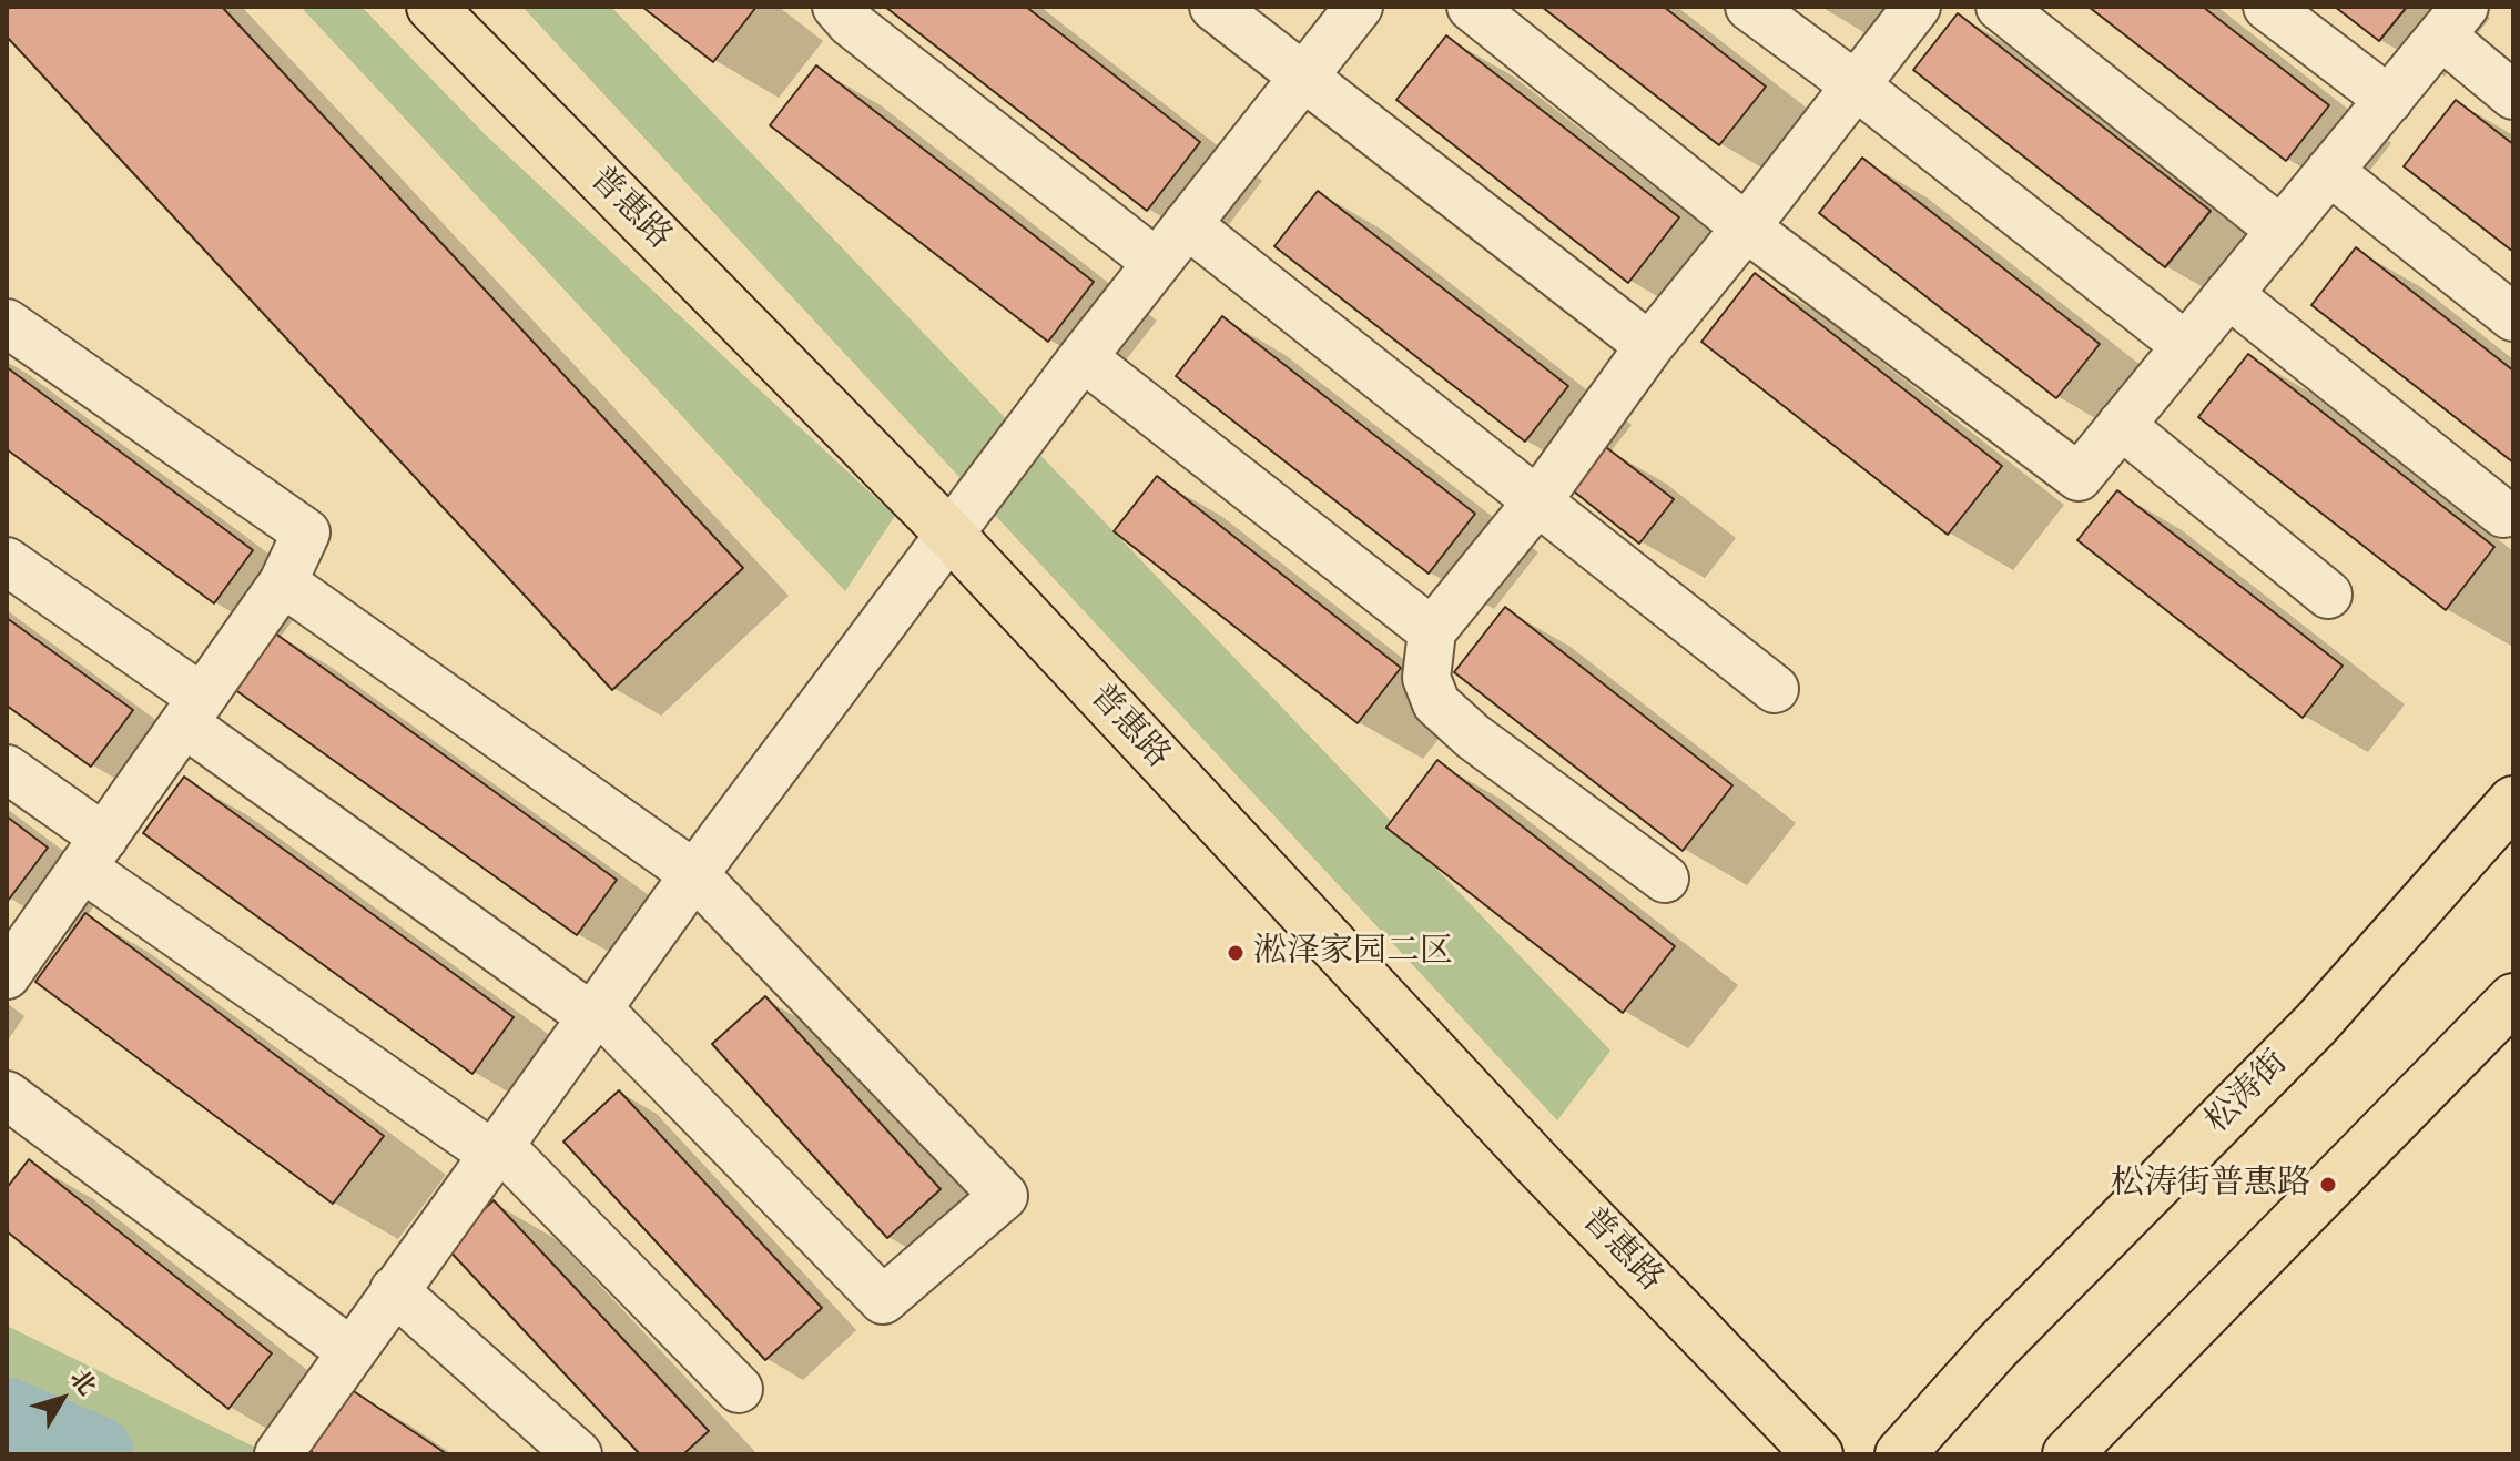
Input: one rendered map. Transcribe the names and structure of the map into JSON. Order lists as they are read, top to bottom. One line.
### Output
{"streets":{"main road":["普惠路","松涛街"]},"places":["淞泽家园二区","松涛街普惠路"],"north":"top right"}
